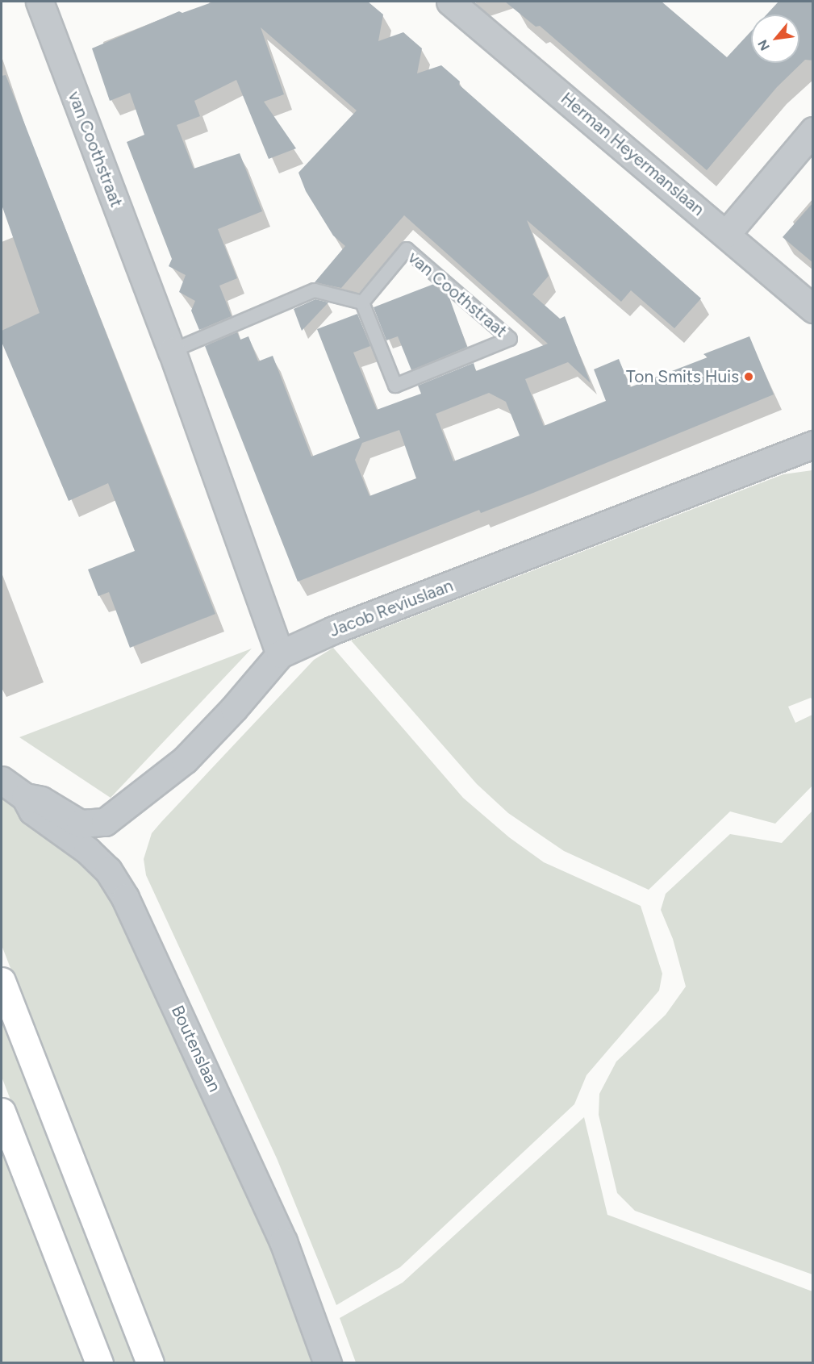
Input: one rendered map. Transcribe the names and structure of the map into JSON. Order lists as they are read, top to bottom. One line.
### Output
{"streets":{"street":["van Coothstraat","Herman Heyermanslaan","Jacob Reviuslaan","Boutenslaan"]},"crossings":[["van Coothstraat","Jacob Reviuslaan"],["Jacob Reviuslaan","Boutenslaan"]],"places":["Ton Smits Huis"],"north":"bottom left"}
